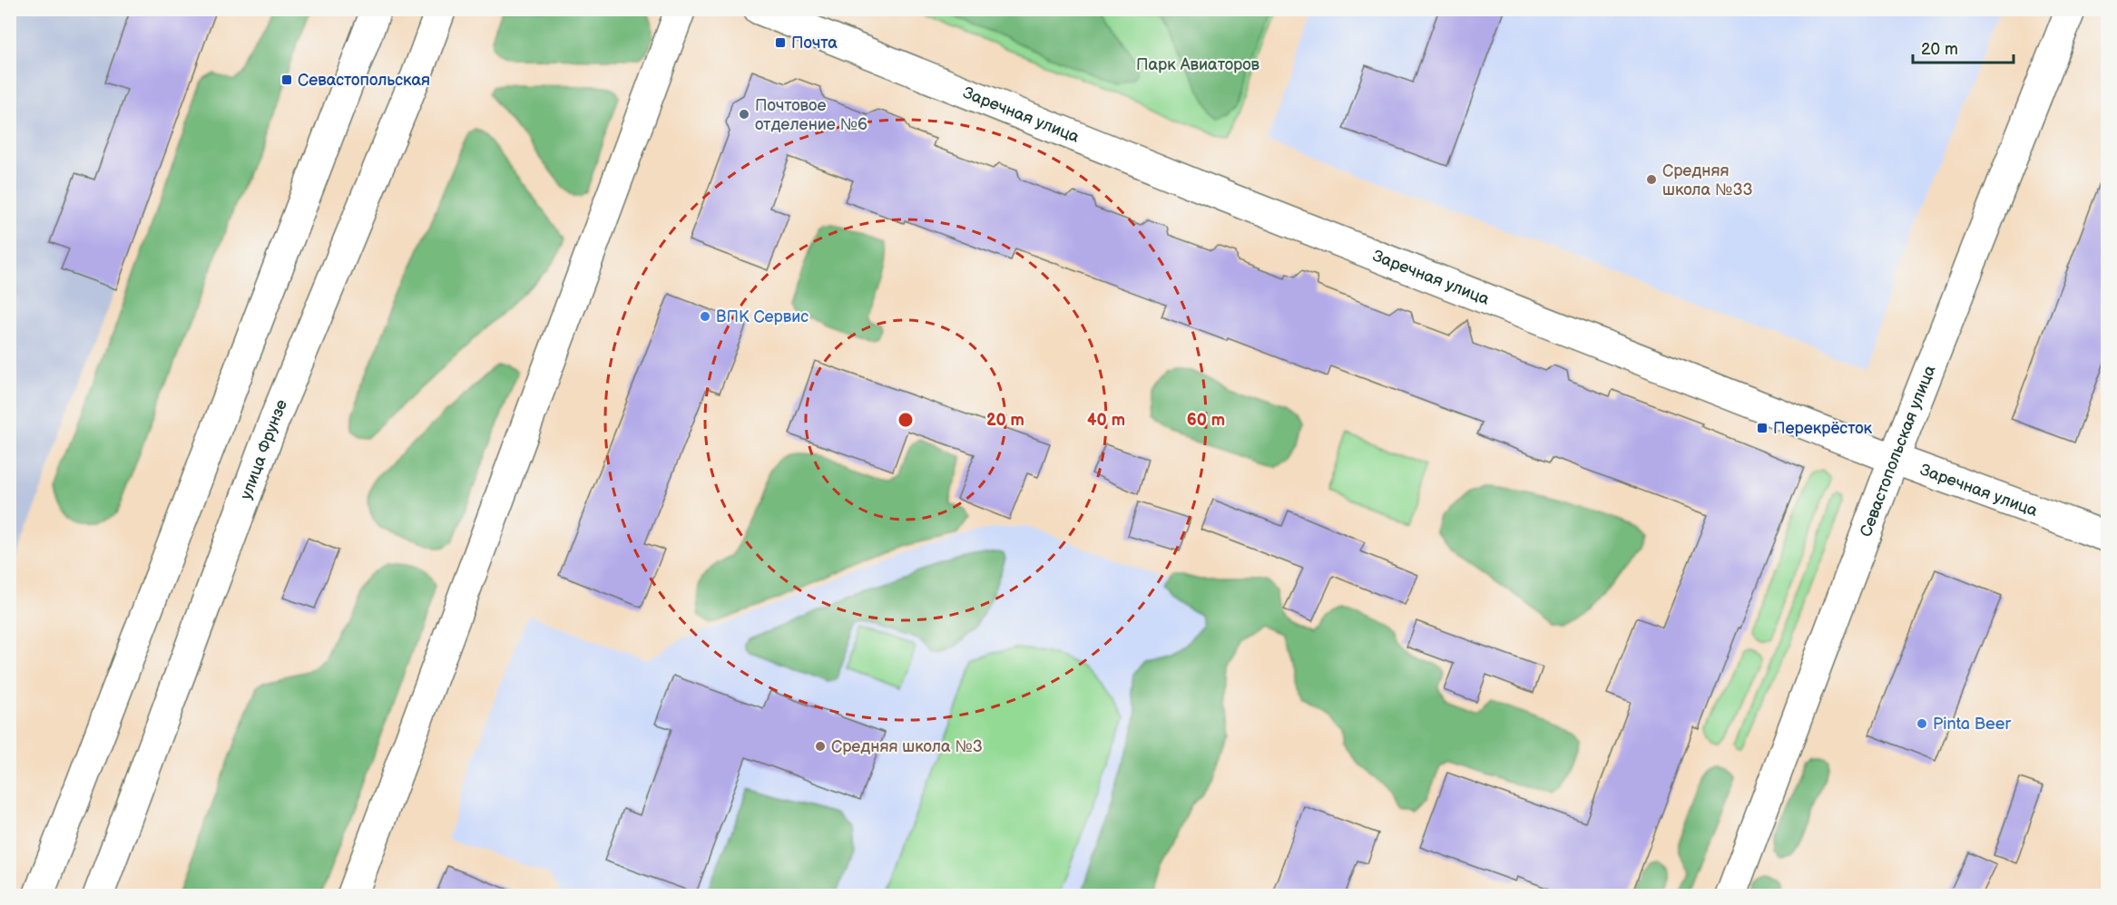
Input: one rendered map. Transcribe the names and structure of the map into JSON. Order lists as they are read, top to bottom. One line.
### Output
{"streets":{"main road":["Заречная улица","улица Фрунзе","Севастопольская улица"]},"crossings":[["Заречная улица","Севастопольская улица"]],"parks":["Парк Авиаторов"],"places":{"transit":["Почта","Севастопольская","Перекрёсток"],"other":["Почтовое отделение №6","Средняя школа №33","ВПК Сервис","Pinta Beer","Средняя школа №3"]},"scale_bar":"20 m","rings":["20 m","40 m","60 m"]}
